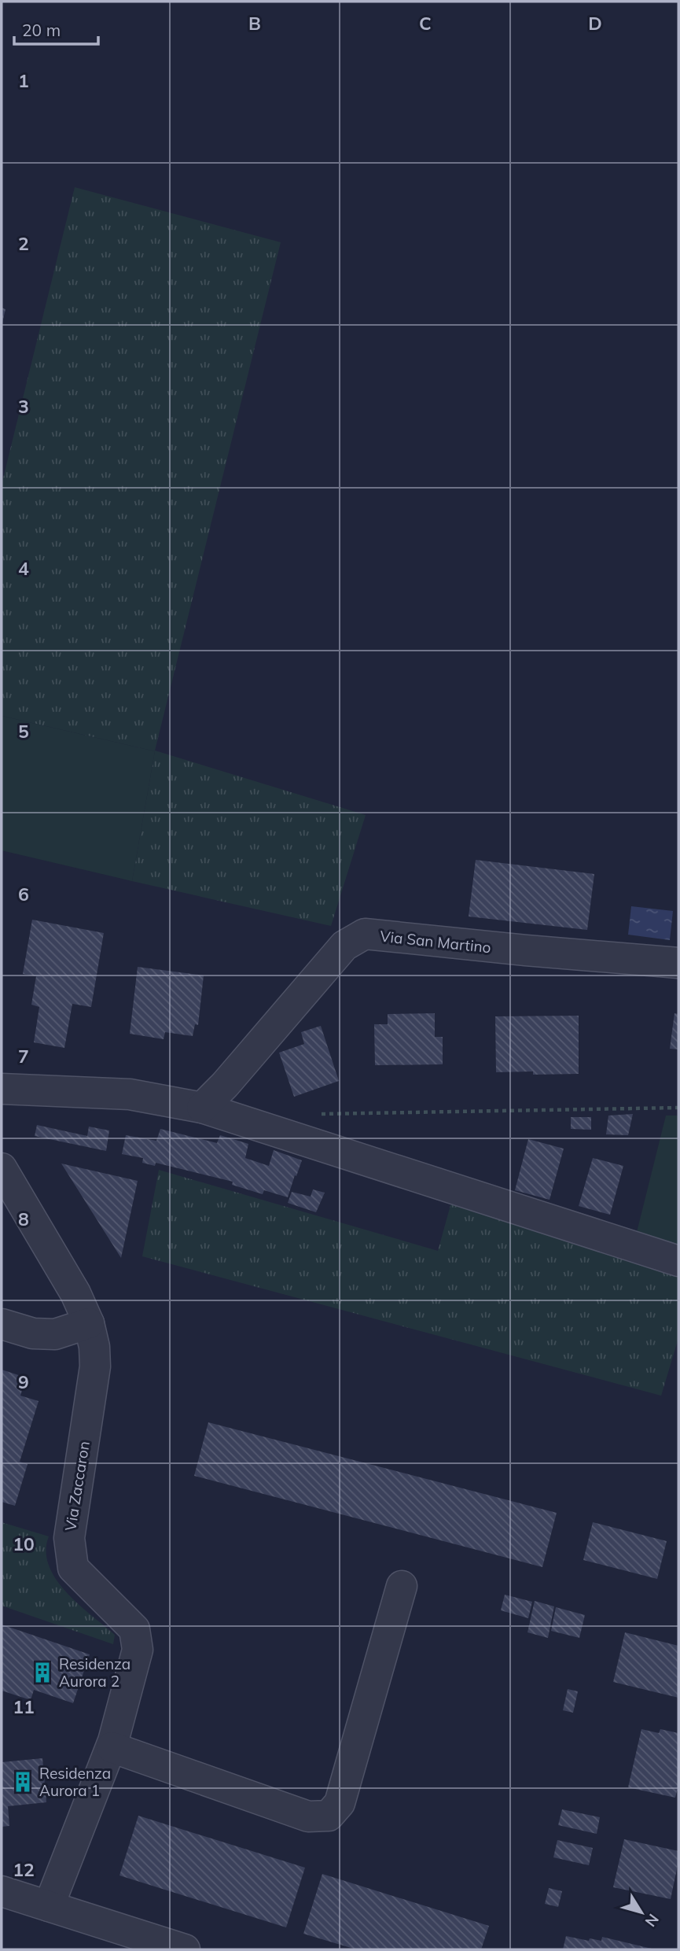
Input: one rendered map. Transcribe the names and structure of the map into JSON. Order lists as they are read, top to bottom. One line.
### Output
{"streets":{"street":["Via San Martino","Via Zaccaron"]},"places":{"building":["Residenza Aurora 2","Residenza Aurora 1"]},"scale_bar":"20 m","north":"bottom right","grid":{"columns":["B","C","D"],"rows":["1","2","3","4","5","6","7","8","9","10","11","12"]}}
